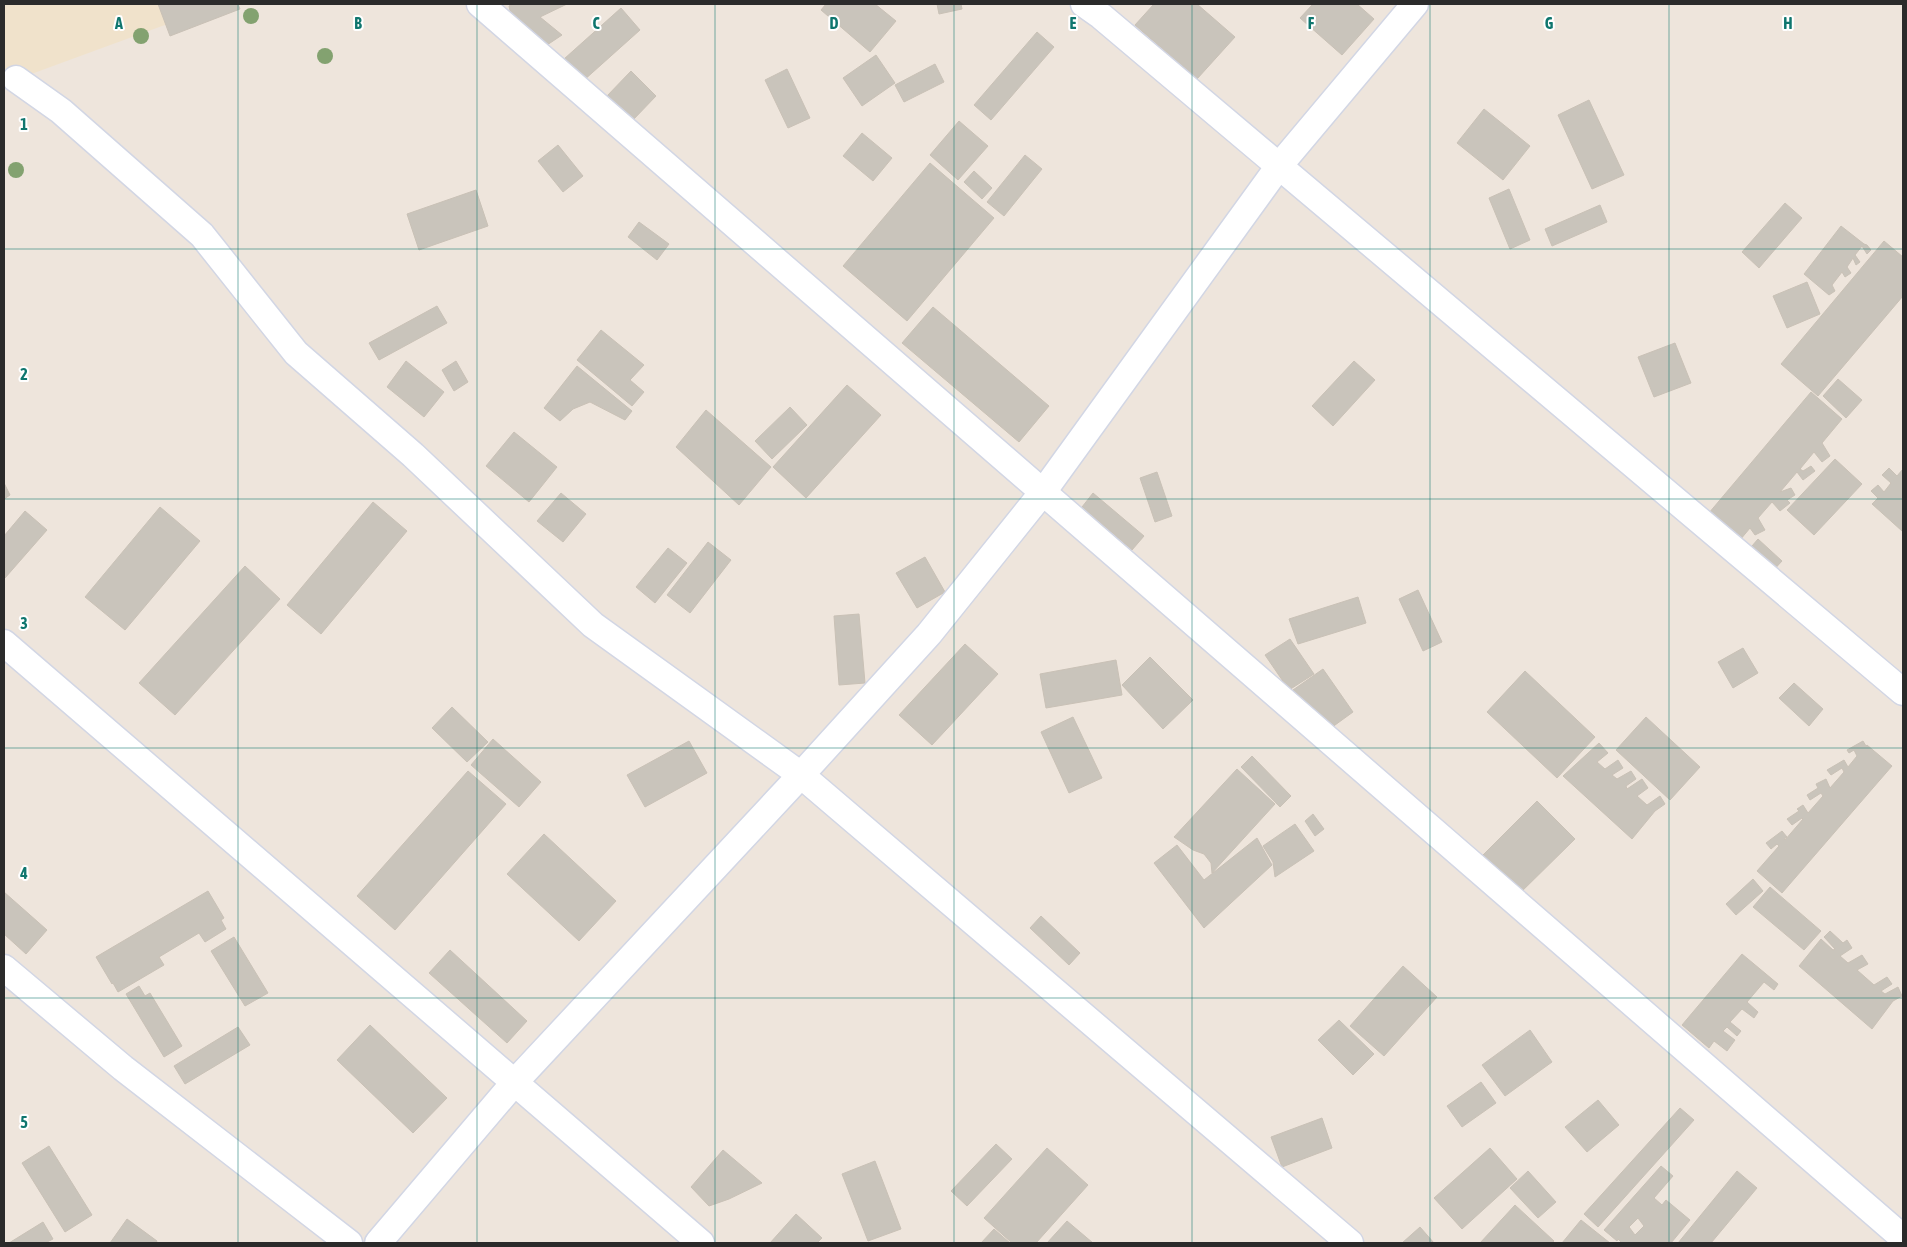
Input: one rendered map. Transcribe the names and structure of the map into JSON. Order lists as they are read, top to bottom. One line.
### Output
{"grid":{"columns":["A","B","C","D","E","F","G","H"],"rows":["1","2","3","4","5"]}}
